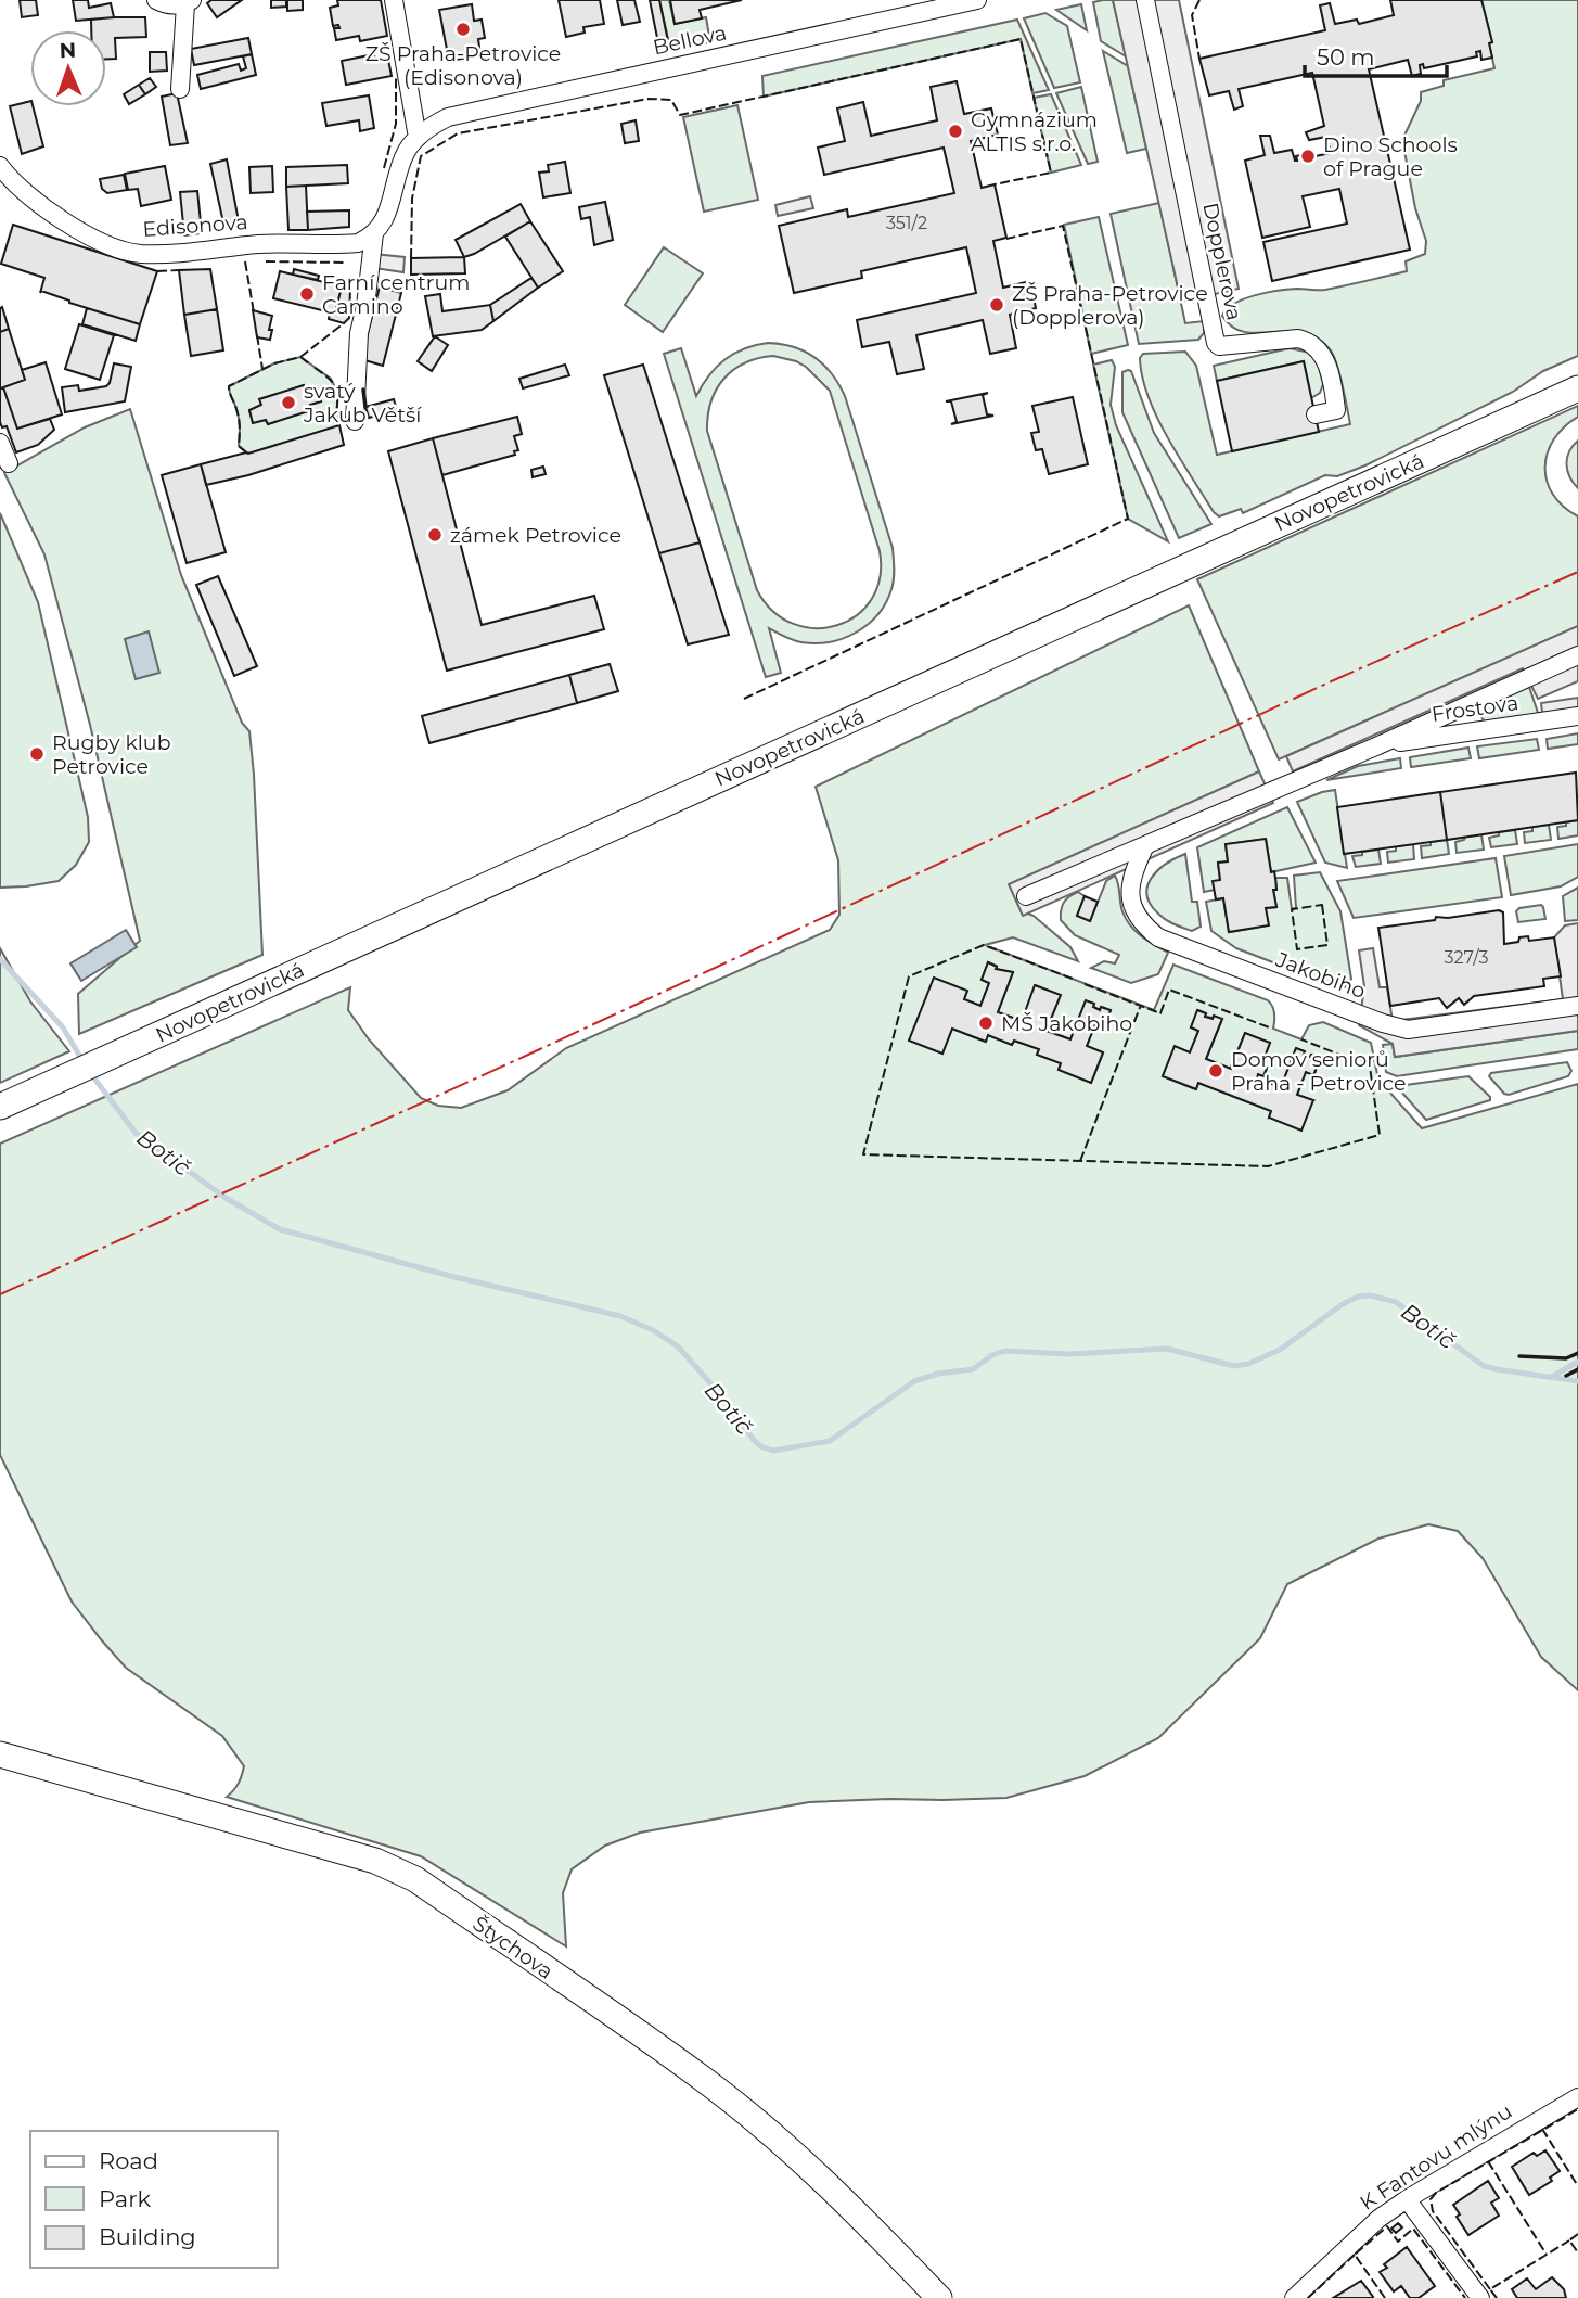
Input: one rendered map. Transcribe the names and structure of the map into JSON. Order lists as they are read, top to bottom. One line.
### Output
{"streets":{"main road":["Novopetrovická","Štychova"],"street":["Bellova","Edisonova","Dopplerova","Frostova","Jakobiho","K Fantovu mlýnu"]},"water":["Botič"],"places":["ZŠ Praha-Petrovice (Edisonova)","Gymnázium ALTIS s.r.o.","Dino Schools of Prague","Farní centrum Camino","ZŠ Praha-Petrovice (Dopplerova)","svatý Jakub Větší","zámek Petrovice","Rugby klub Petrovice","MŠ Jakobiho","Domov seniorů Praha - Petrovice"],"house_numbers":["351/2","327/3"],"legend":["Road","Park","Building"],"scale_bar":"50 m","north":"top"}
